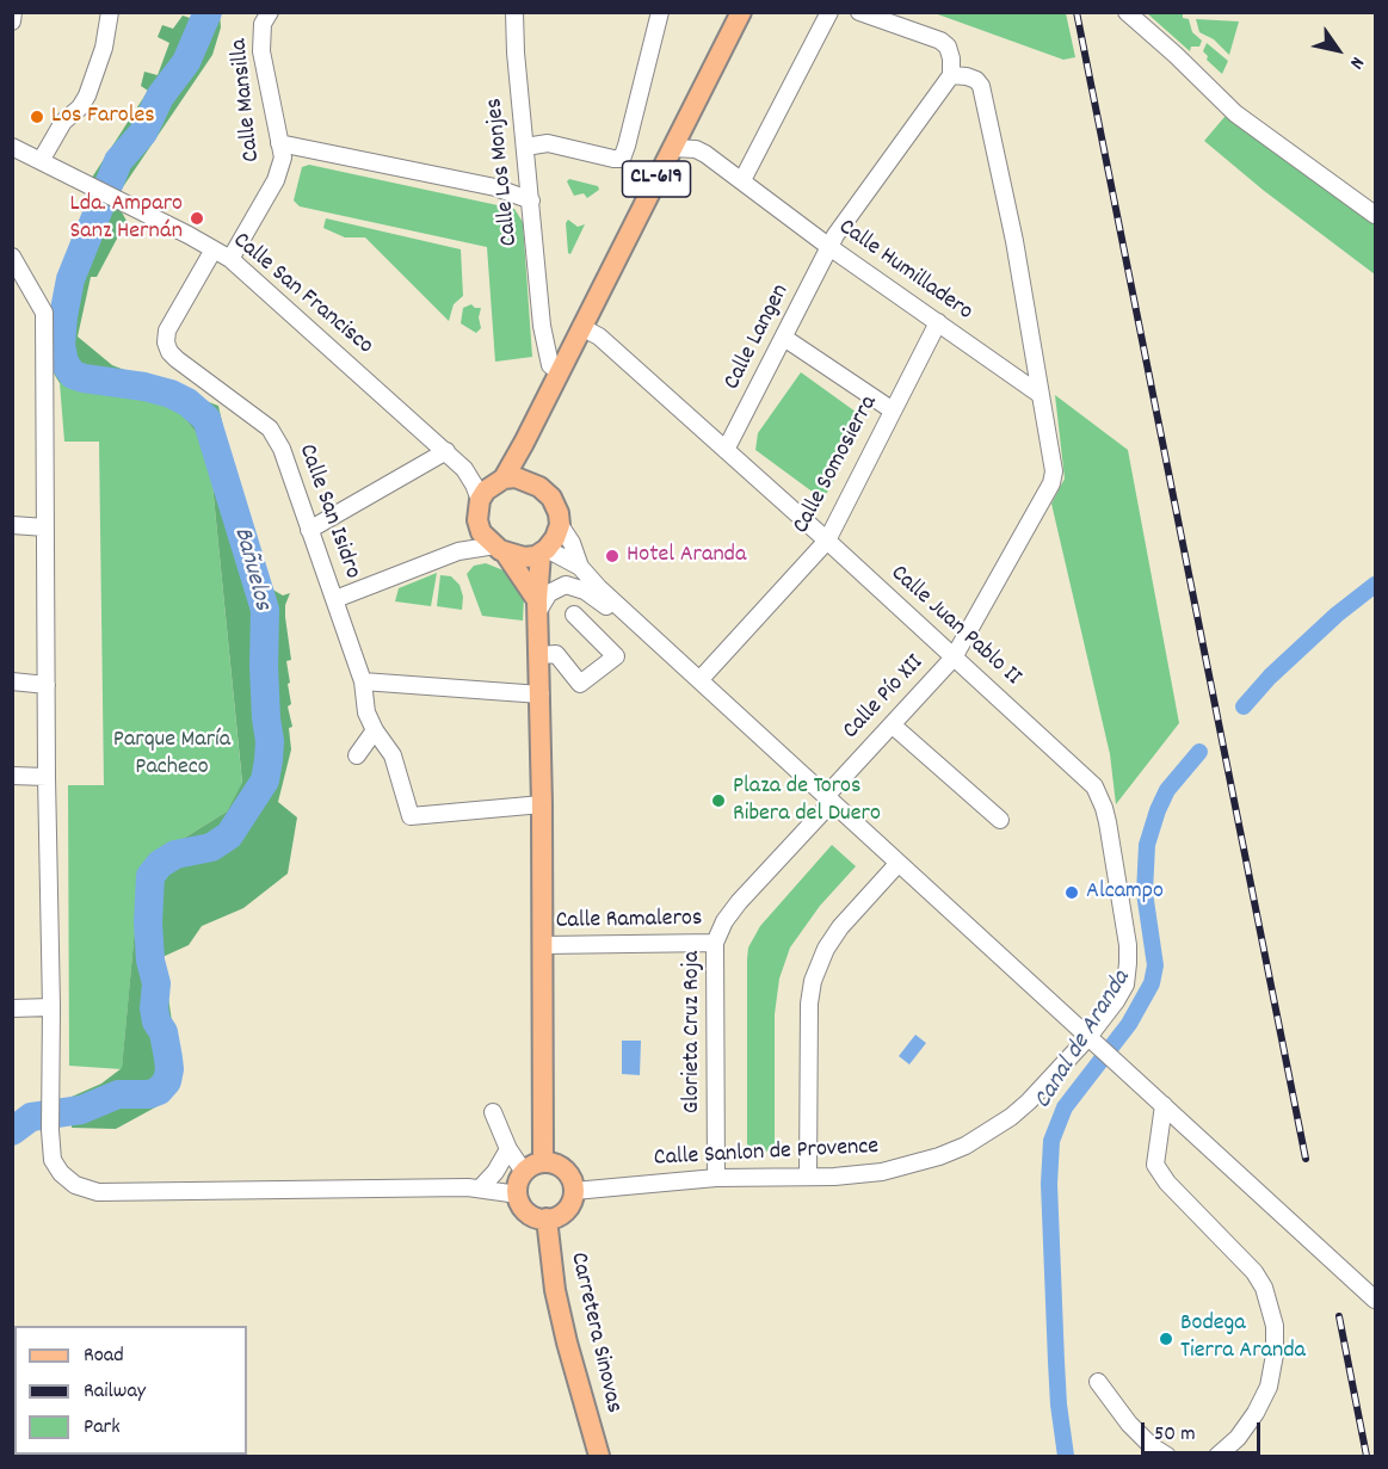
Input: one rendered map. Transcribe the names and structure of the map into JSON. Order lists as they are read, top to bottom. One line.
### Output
{"streets":{"main road":["CL-619","Carretera Sinovas"],"street":["Calle Mansilla","Calle Los Monjes","Calle Humilladero","Calle San Francisco","Calle Langen","Calle Somosierra","Calle San Isidro","Calle Juan Pablo II","Calle Pío XII","Calle Ramaleros","Glorieta Cruz Roja","Calle Sanlon de Provence"]},"crossings":[["Calle Mansilla","Calle San Francisco"],["Calle Los Monjes","CL-619"],["CL-619","Calle Humilladero"],["CL-619","Calle Juan Pablo II"],["Calle Humilladero","Calle Langen"],["Calle Humilladero","Calle Somosierra"],["Calle Humilladero","Calle Pío XII"],["Calle San Francisco","Calle San Isidro"],["Calle Langen","Calle Juan Pablo II"],["Calle Somosierra","Calle Juan Pablo II"],["Calle Juan Pablo II","Calle Pío XII"],["Calle Juan Pablo II","Calle Sanlon de Provence"],["Calle Pío XII","Glorieta Cruz Roja"],["Calle Ramaleros","Glorieta Cruz Roja"],["Glorieta Cruz Roja","Calle Sanlon de Provence"],["Calle Sanlon de Provence","Carretera Sinovas"]],"water":["Bañuelos","Canal de Aranda"],"parks":["Parque María Pacheco"],"places":["Los Faroles","Lda. Amparo Sanz Hernán","Hotel Aranda","Plaza de Toros Ribera del Duero","Alcampo","Bodega Tierra Aranda"],"legend":["Road","Railway","Park"],"scale_bar":"50 m","north":"bottom right"}
